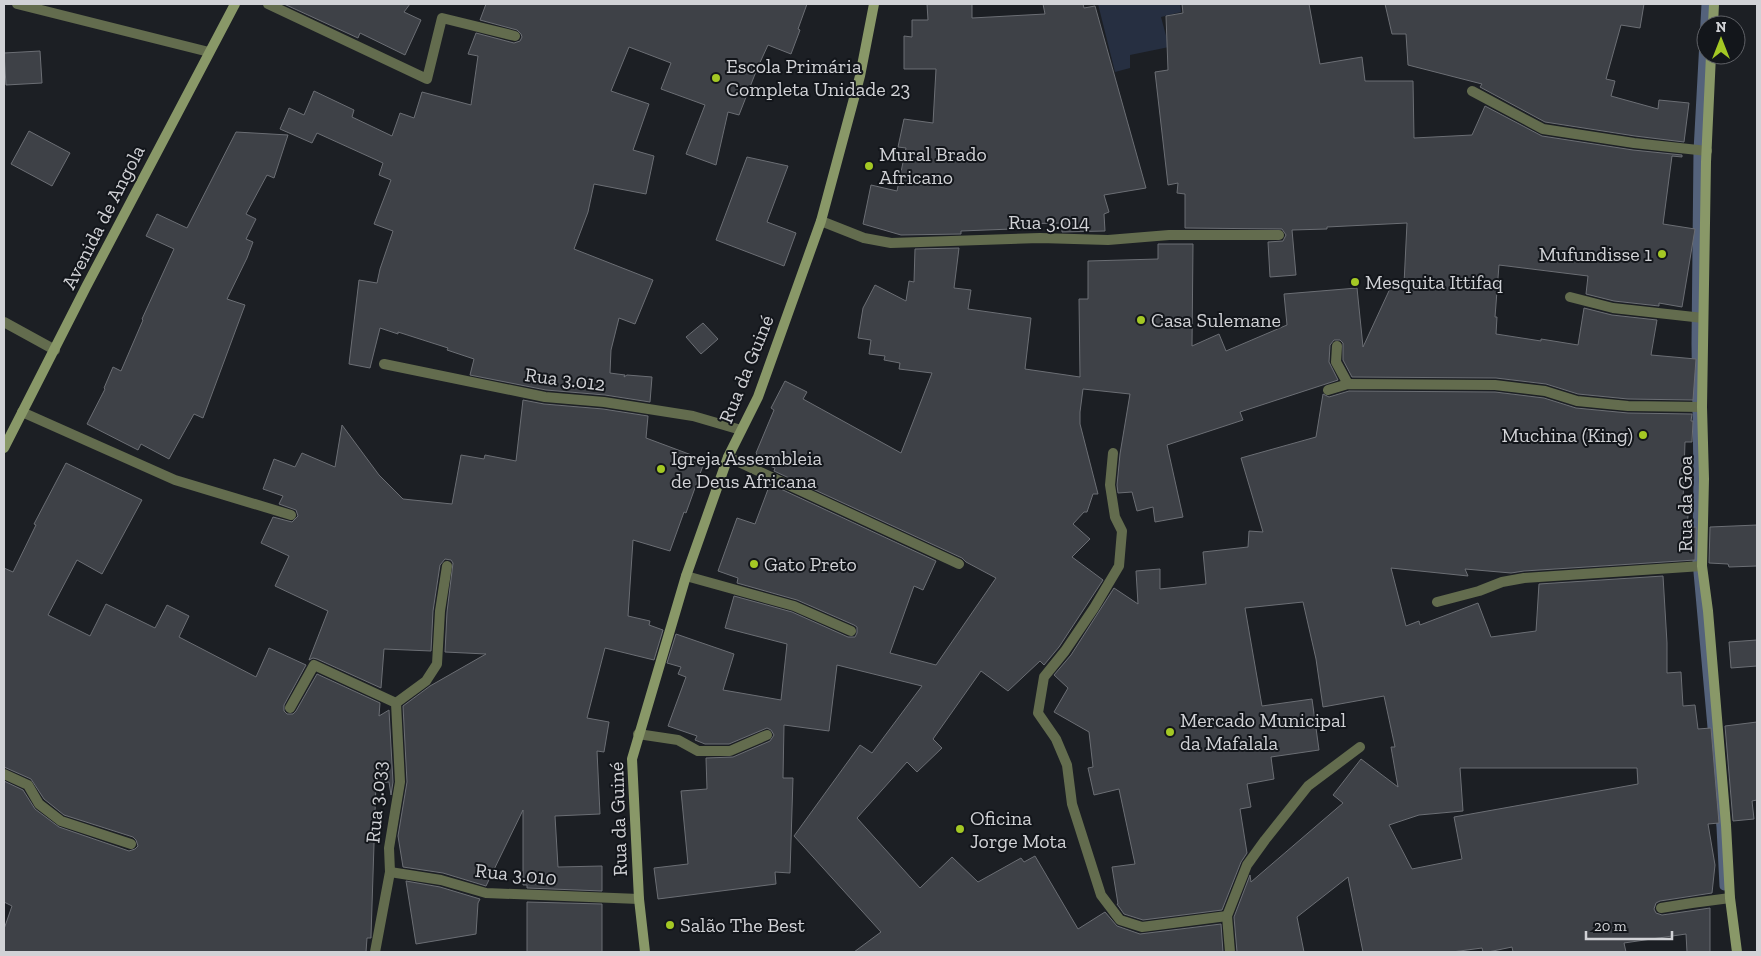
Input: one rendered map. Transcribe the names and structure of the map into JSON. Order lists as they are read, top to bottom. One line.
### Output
{"streets":{"street":["Avenida de Angola","Rua 3.014","Rua da Guiné","Rua 3.012","Rua da Goa","Rua 3.033","Rua 3.010"]},"crossings":[["Rua 3.014","Rua da Guiné"],["Rua da Guiné","Rua 3.012"],["Rua da Guiné","Rua 3.010"],["Rua 3.033","Rua 3.010"]],"places":["Escola Primária Completa Unidade 23","Mural Brado Africano","Mufundisse 1","Mesquita Ittifaq","Casa Sulemane","Muchina (King)","Igreja Assembleia de Deus Africana","Gato Preto","Mercado Municipal da Mafalala","Oficina Jorge Mota","Salão The Best"],"scale_bar":"20 m","north":"top"}
